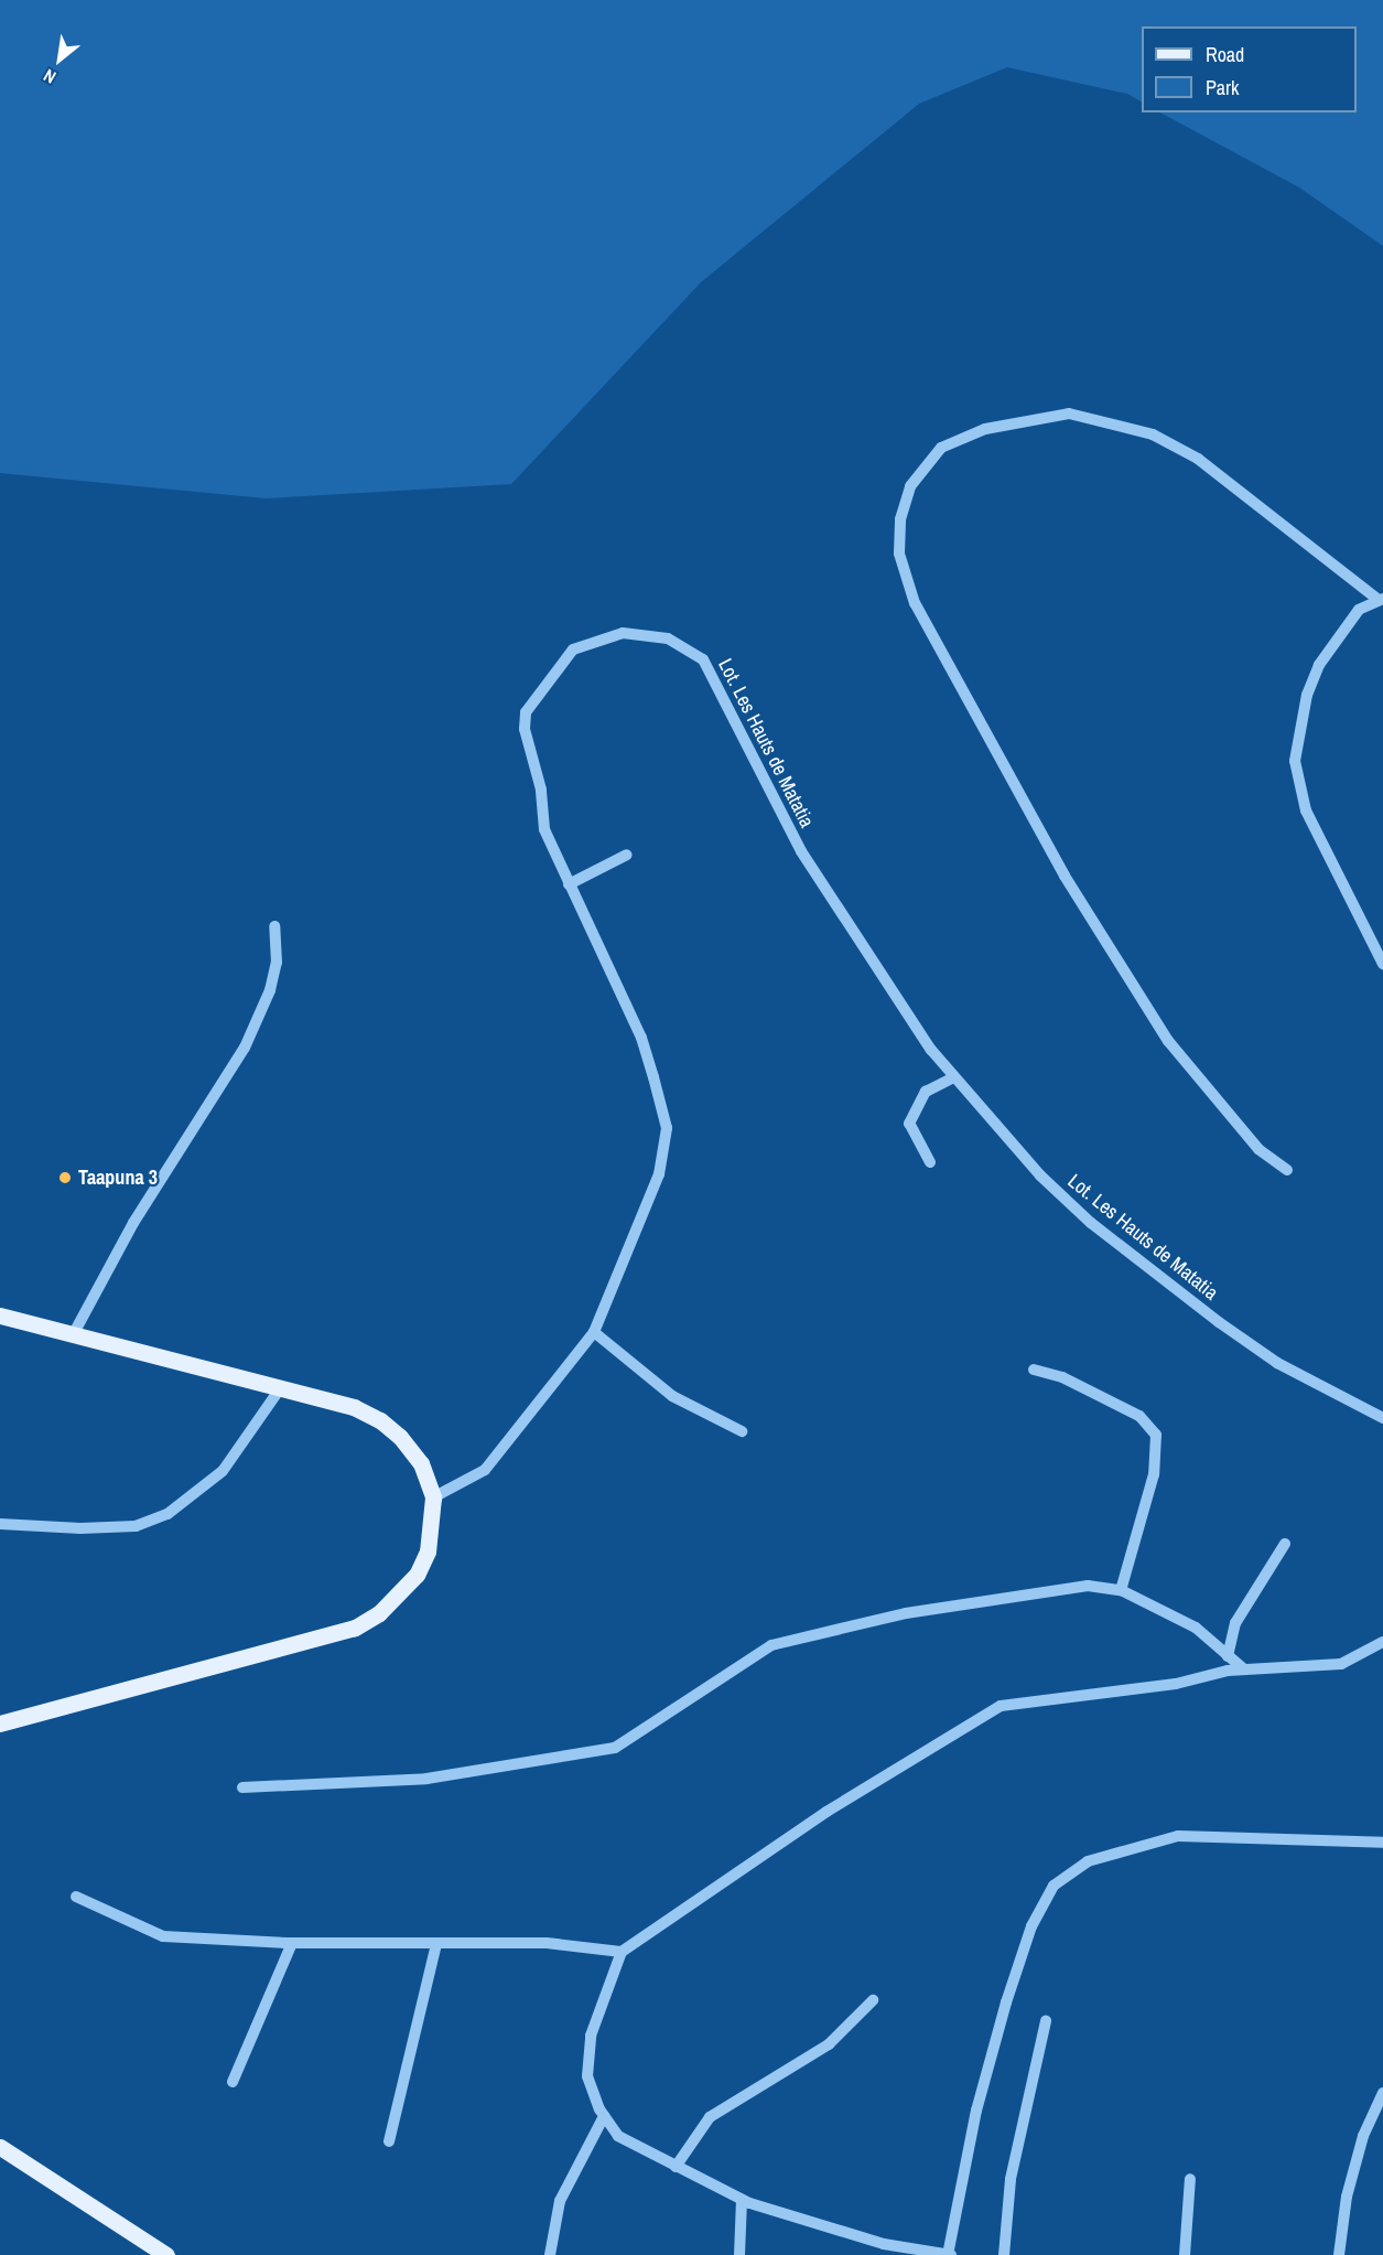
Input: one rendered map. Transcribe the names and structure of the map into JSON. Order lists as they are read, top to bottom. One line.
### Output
{"streets":{"street":["Lot. Les Hauts de Matatia"]},"places":["Taapuna 3"],"legend":["Road","Park"],"north":"bottom left"}
